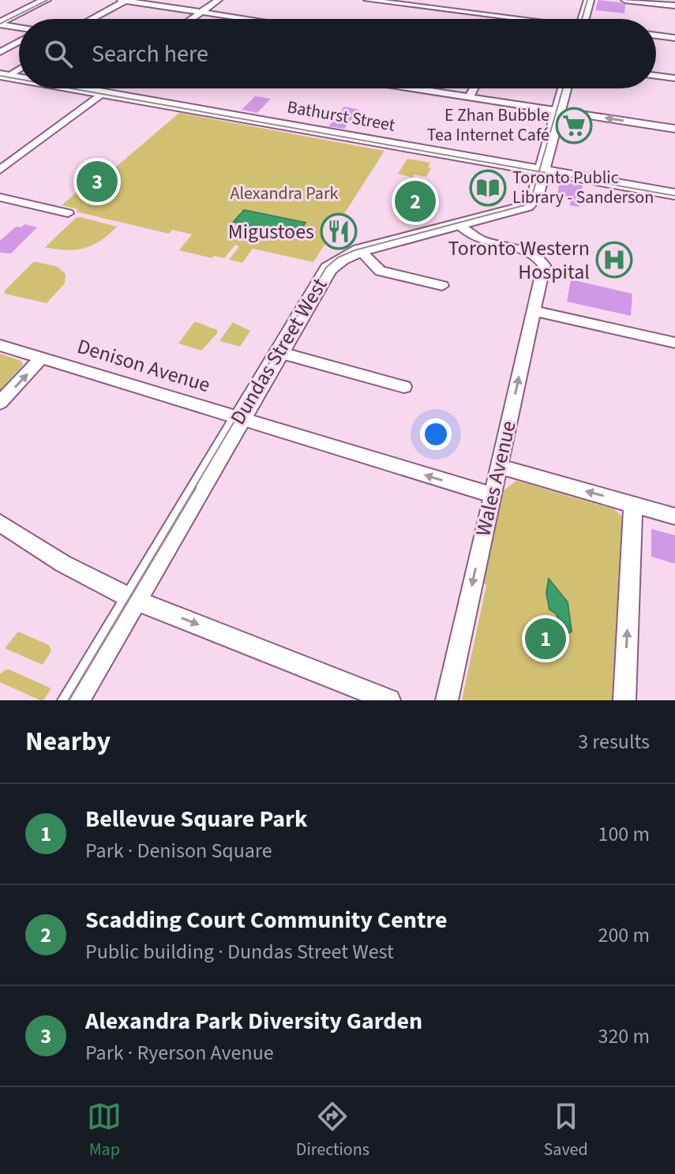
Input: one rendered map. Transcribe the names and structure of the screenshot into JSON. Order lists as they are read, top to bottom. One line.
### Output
{"streets":{"main road":["Bathurst Street","Dundas Street West"],"street":["Denison Avenue","Wales Avenue"]},"crossings":[["Bathurst Street","Dundas Street West"],["Dundas Street West","Denison Avenue"],["Dundas Street West","Wales Avenue"],["Denison Avenue","Wales Avenue"]],"parks":["Alexandra Park"],"places":{"supermarket":["E Zhan Bubble Tea Internet Café"],"library":["Toronto Public Library - Sanderson"],"restaurant":["Migustoes"],"hospital":["Toronto Western Hospital"]},"page":{"search":"Search here","pins":["3","2","1"],"heading":["Nearby","3 results"],"list":[{"mark":"1","name":"Bellevue Square Park","note":"Park · Denison Square","value":"100 m"},{"mark":"2","name":"Scadding Court Community Centre","note":"Public building · Dundas Street West","value":"200 m"},{"mark":"3","name":"Alexandra Park Diversity Garden","note":"Park · Ryerson Avenue","value":"320 m"}],"nav":["Map","Directions","Saved"]}}
